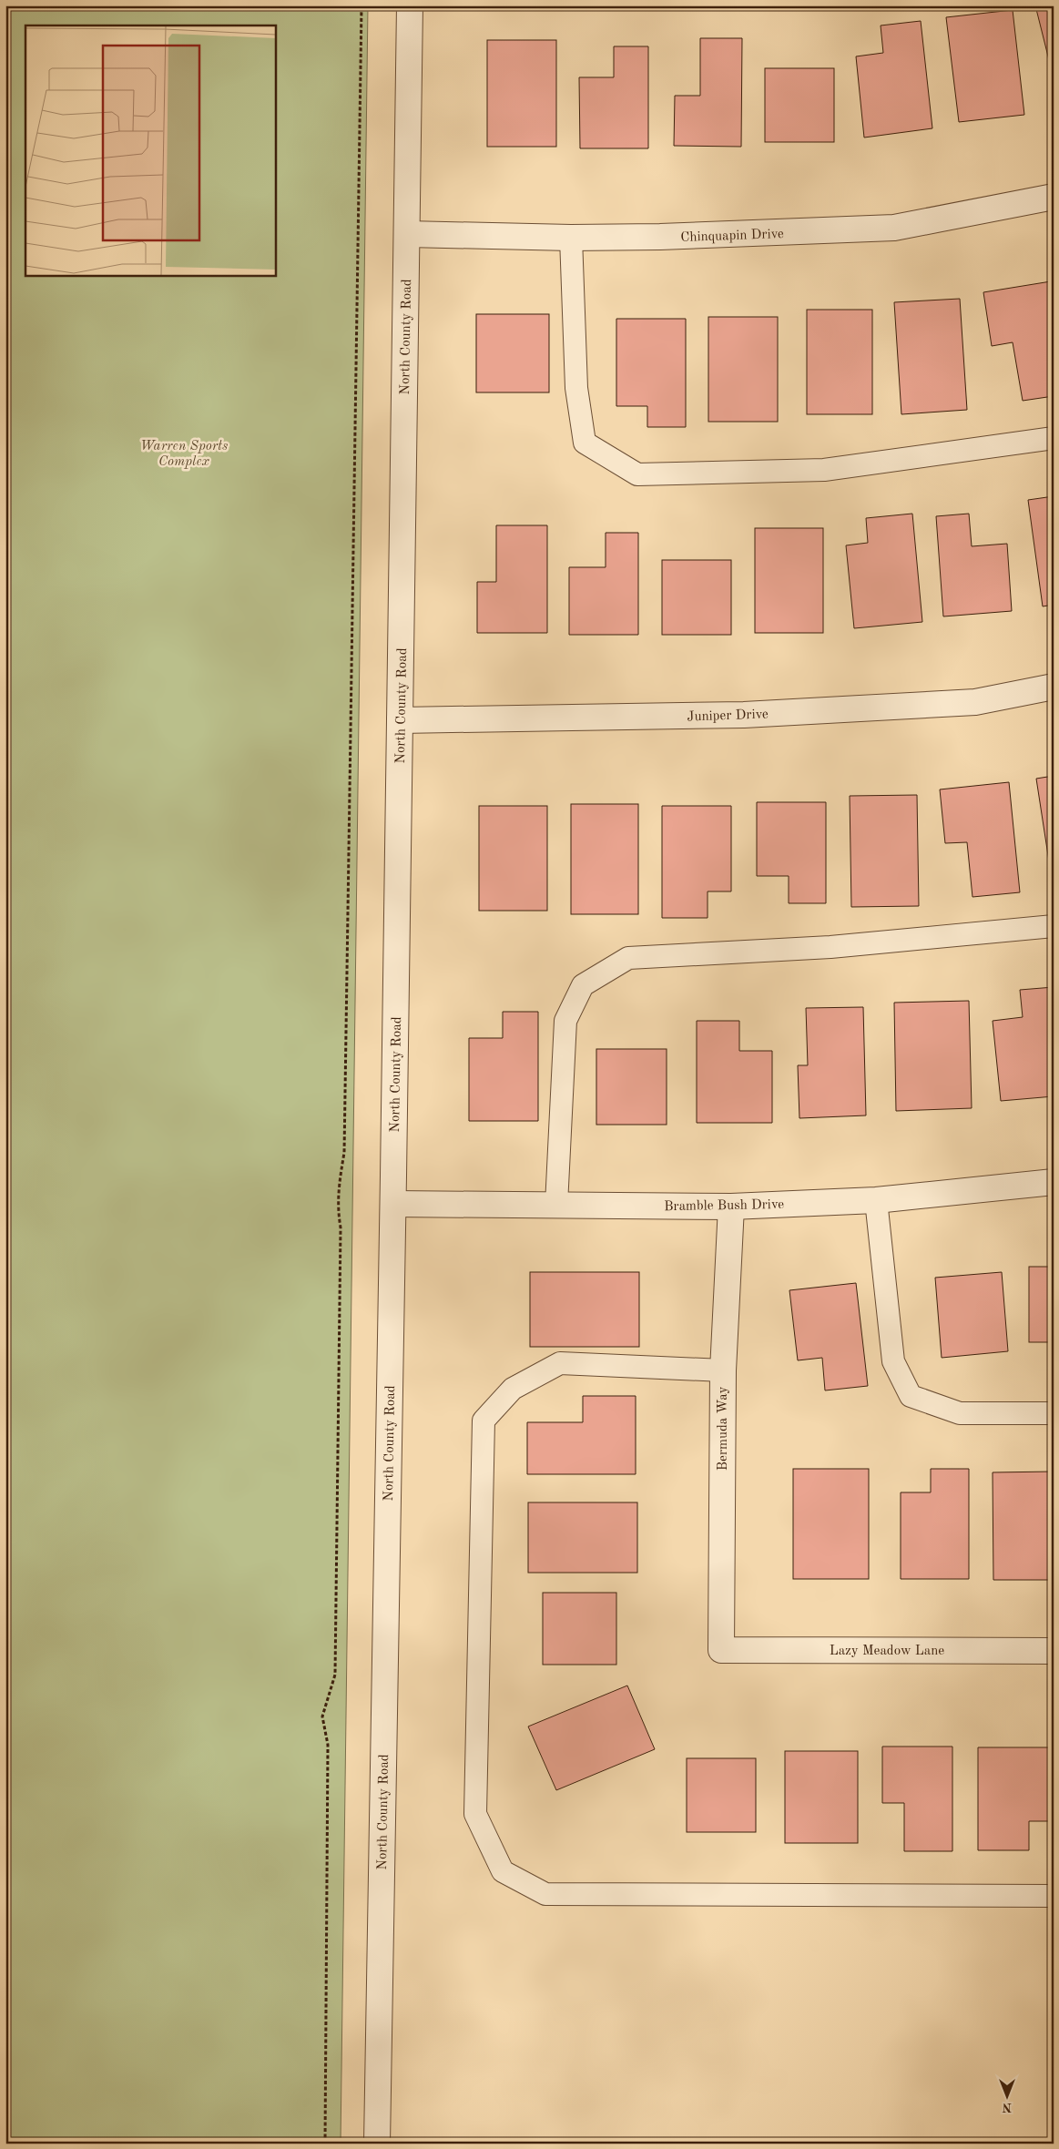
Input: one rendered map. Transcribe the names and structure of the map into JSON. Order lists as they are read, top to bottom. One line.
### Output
{"streets":{"street":["Chinquapin Drive","North County Road","Juniper Drive","Bramble Bush Drive","Bermuda Way","Lazy Meadow Lane"]},"crossings":[["Chinquapin Drive","North County Road"],["North County Road","Juniper Drive"],["North County Road","Bramble Bush Drive"],["Bramble Bush Drive","Bermuda Way"],["Bermuda Way","Lazy Meadow Lane"]],"parks":["Warren Sports Complex"],"north":"bottom"}
